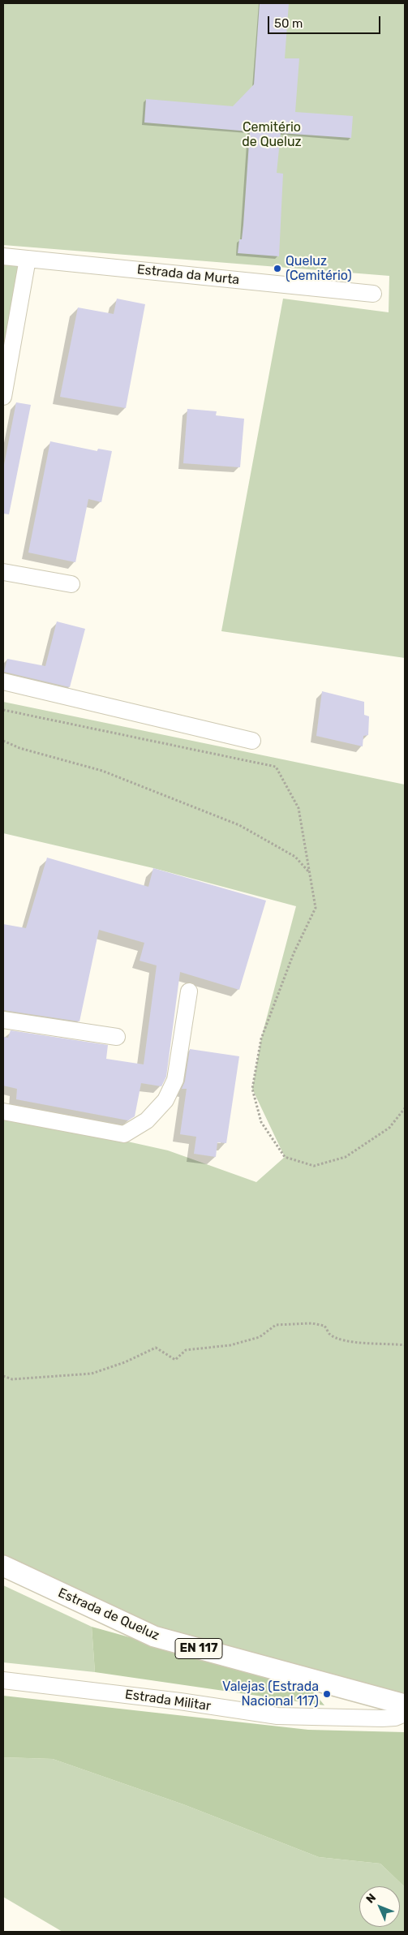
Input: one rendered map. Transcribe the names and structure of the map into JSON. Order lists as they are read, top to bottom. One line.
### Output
{"streets":{"main road":["Estrada de Queluz","EN 117"],"street":["Estrada da Murta","Estrada Militar"]},"parks":["Cemitério de Queluz"],"places":["Queluz (Cemitério)","Valejas (Estrada Nacional 117)"],"scale_bar":"50 m","north":"top left"}
